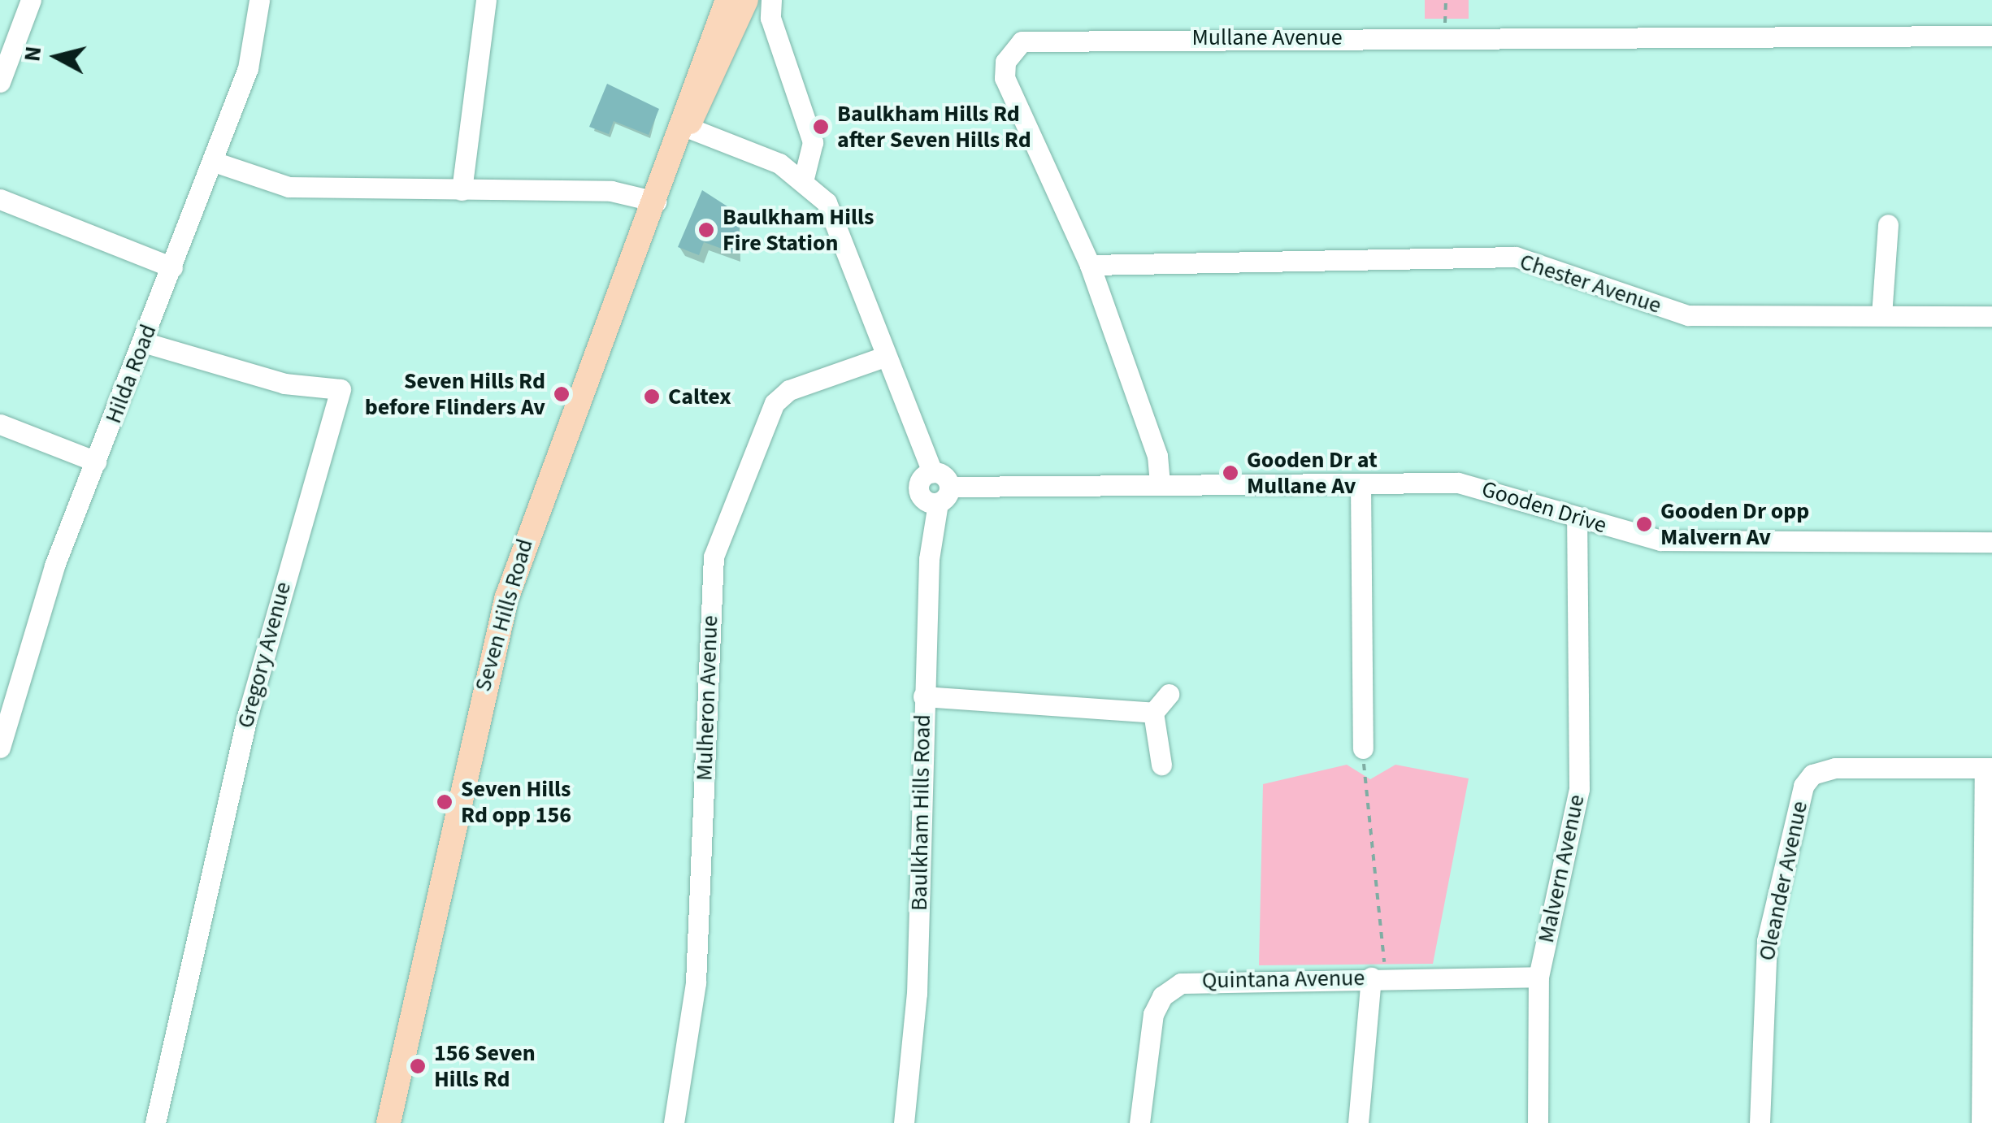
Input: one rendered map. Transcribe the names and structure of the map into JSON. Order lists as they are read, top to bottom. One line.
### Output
{"streets":{"main road":["Seven Hills Road"],"street":["Mullane Avenue","Chester Avenue","Hilda Road","Gooden Drive","Gregory Avenue","Mulheron Avenue","Baulkham Hills Road","Malvern Avenue","Oleander Avenue","Quintana Avenue"]},"crossings":[["Mullane Avenue","Chester Avenue"],["Mullane Avenue","Gooden Drive"],["Hilda Road","Gregory Avenue"],["Gooden Drive","Baulkham Hills Road"],["Gooden Drive","Malvern Avenue"],["Malvern Avenue","Quintana Avenue"]],"places":["Baulkham Hills Rd after Seven Hills Rd","Baulkham Hills Fire Station","Seven Hills Rd before Flinders Av","Caltex","Gooden Dr at Mullane Av","Gooden Dr opp Malvern Av","Seven Hills Rd opp 156","156 Seven Hills Rd"],"north":"left"}
